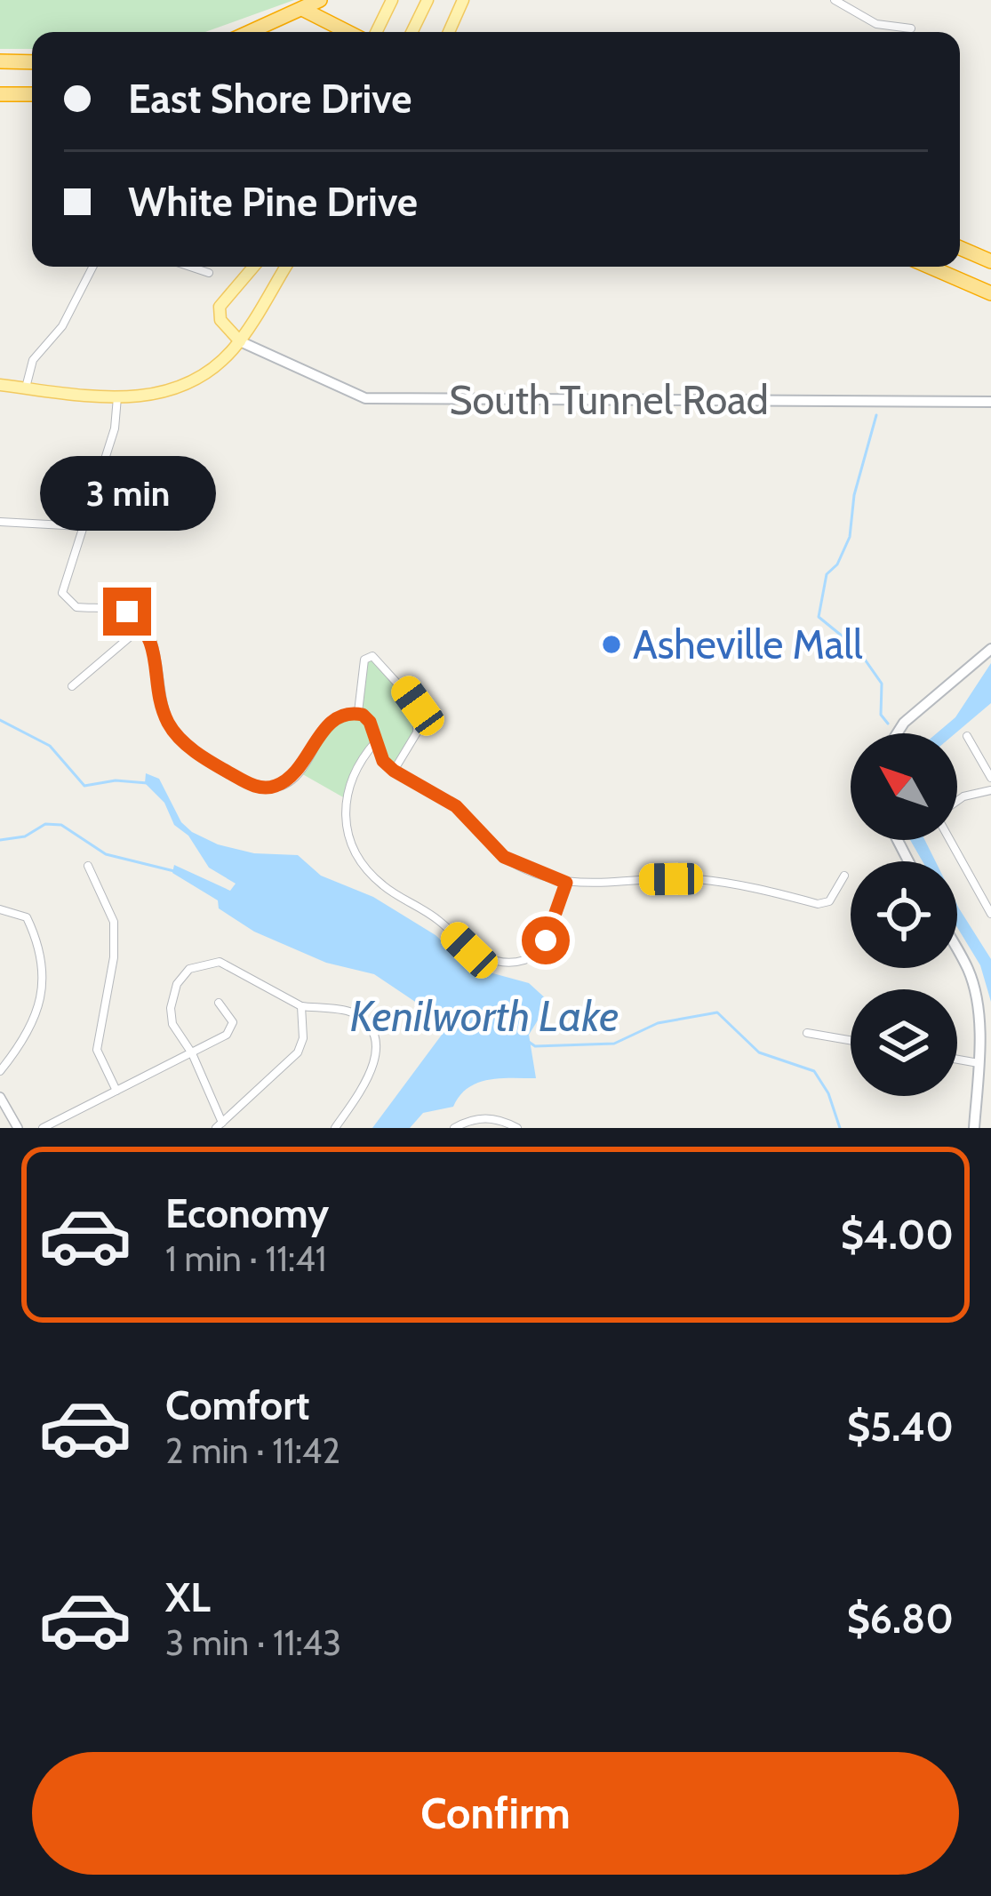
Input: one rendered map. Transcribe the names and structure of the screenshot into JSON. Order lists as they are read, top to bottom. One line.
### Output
{"streets":{"main road":["South Tunnel Road"]},"water":["Kenilworth Lake"],"places":["Asheville Mall"],"north":"top left","page":{"banner":["East Shore Drive","White Pine Drive"],"bubble":"3 min","list":[{"name":"Economy","note":"1 min · 11:41","value":"$4.00"},{"name":"Comfort","note":"2 min · 11:42","value":"$5.40"},{"name":"XL","note":"3 min · 11:43","value":"$6.80"}],"buttons":"Confirm"}}
